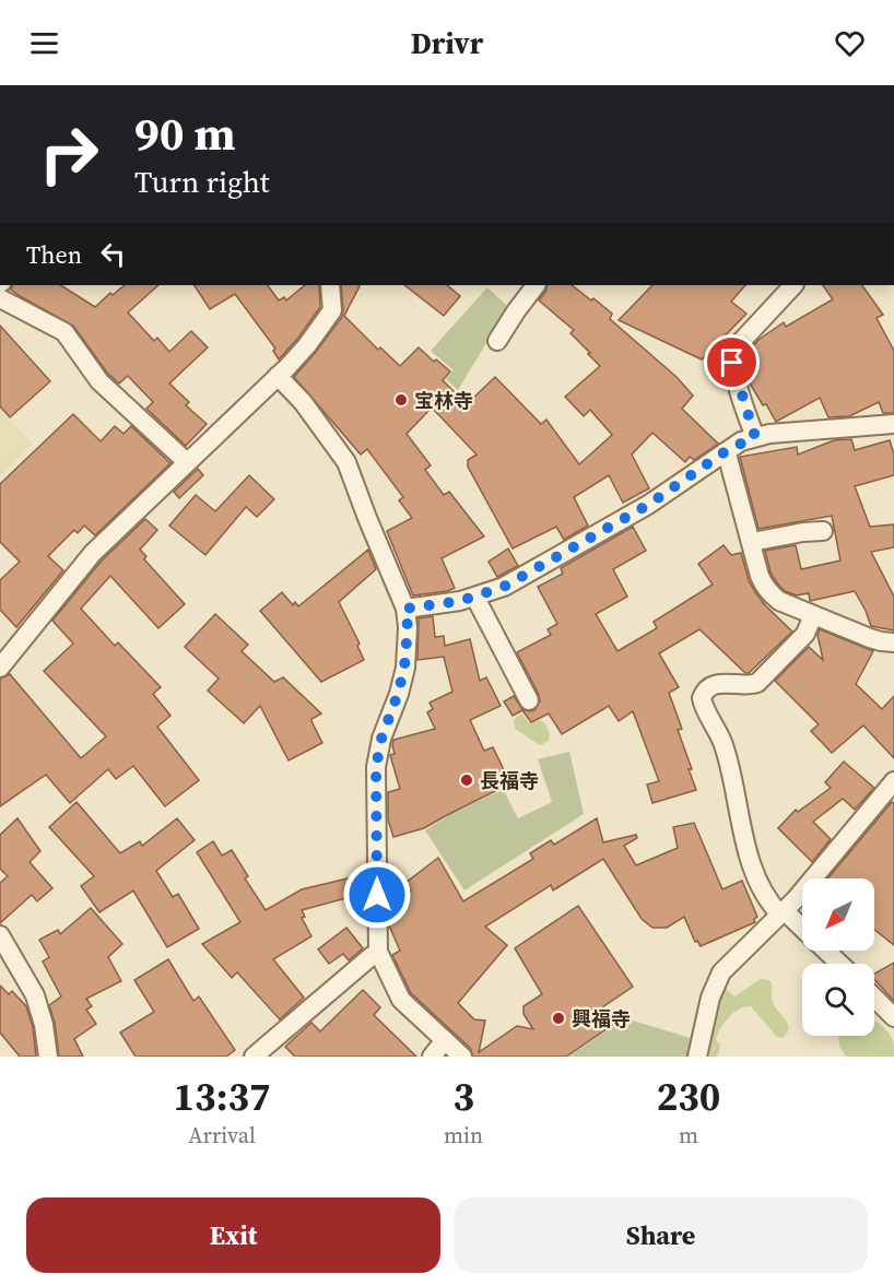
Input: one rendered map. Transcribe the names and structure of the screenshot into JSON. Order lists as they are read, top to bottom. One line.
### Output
{"places":["宝林寺","長福寺","興福寺"],"north":"bottom left","page":{"header":"Drivr","turn":["90 m","Turn right"],"then":"Then","eta":["13:37","Arrival","3","min","230","m"],"buttons":["Exit","Share"]}}
